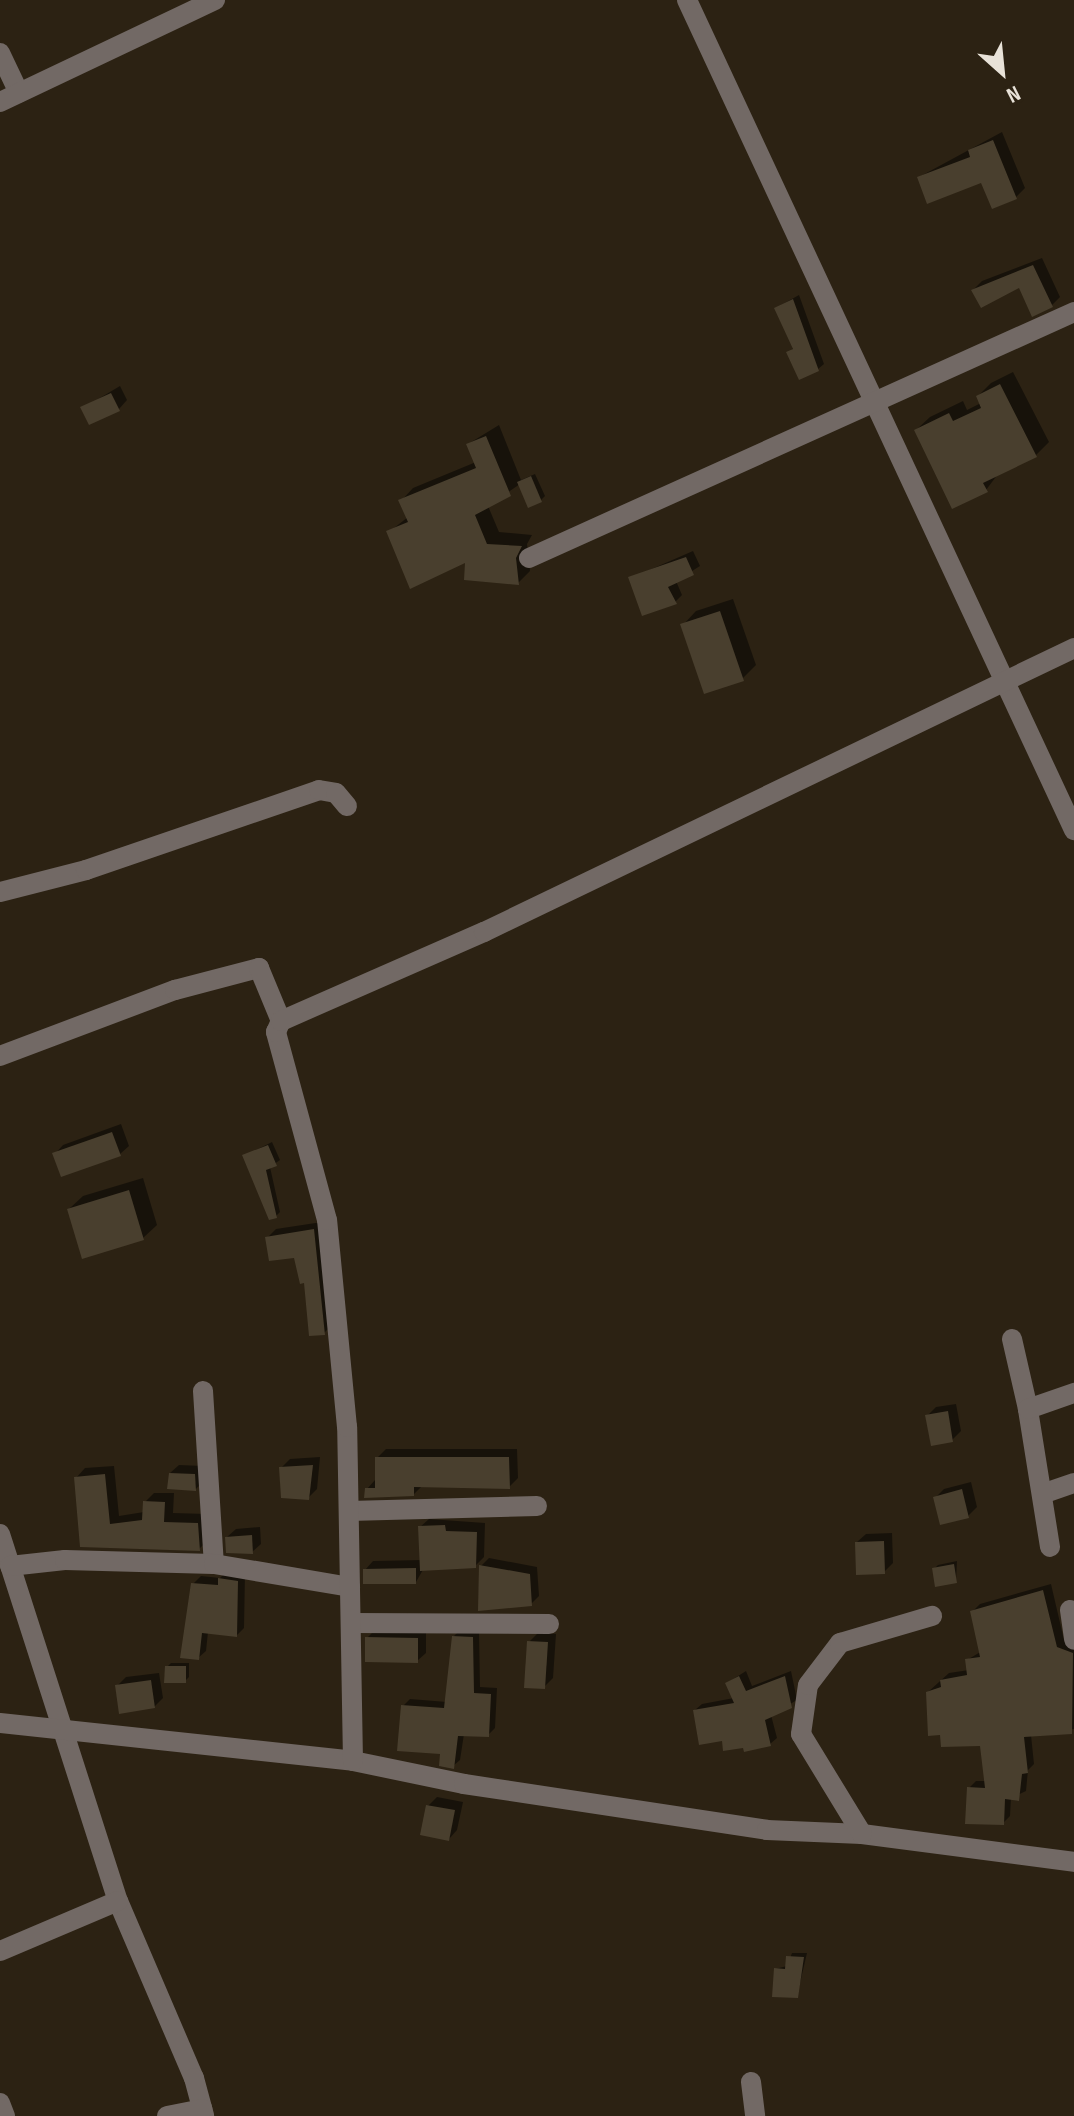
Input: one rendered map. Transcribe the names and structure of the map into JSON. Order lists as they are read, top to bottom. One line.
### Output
{"north":"bottom right"}
